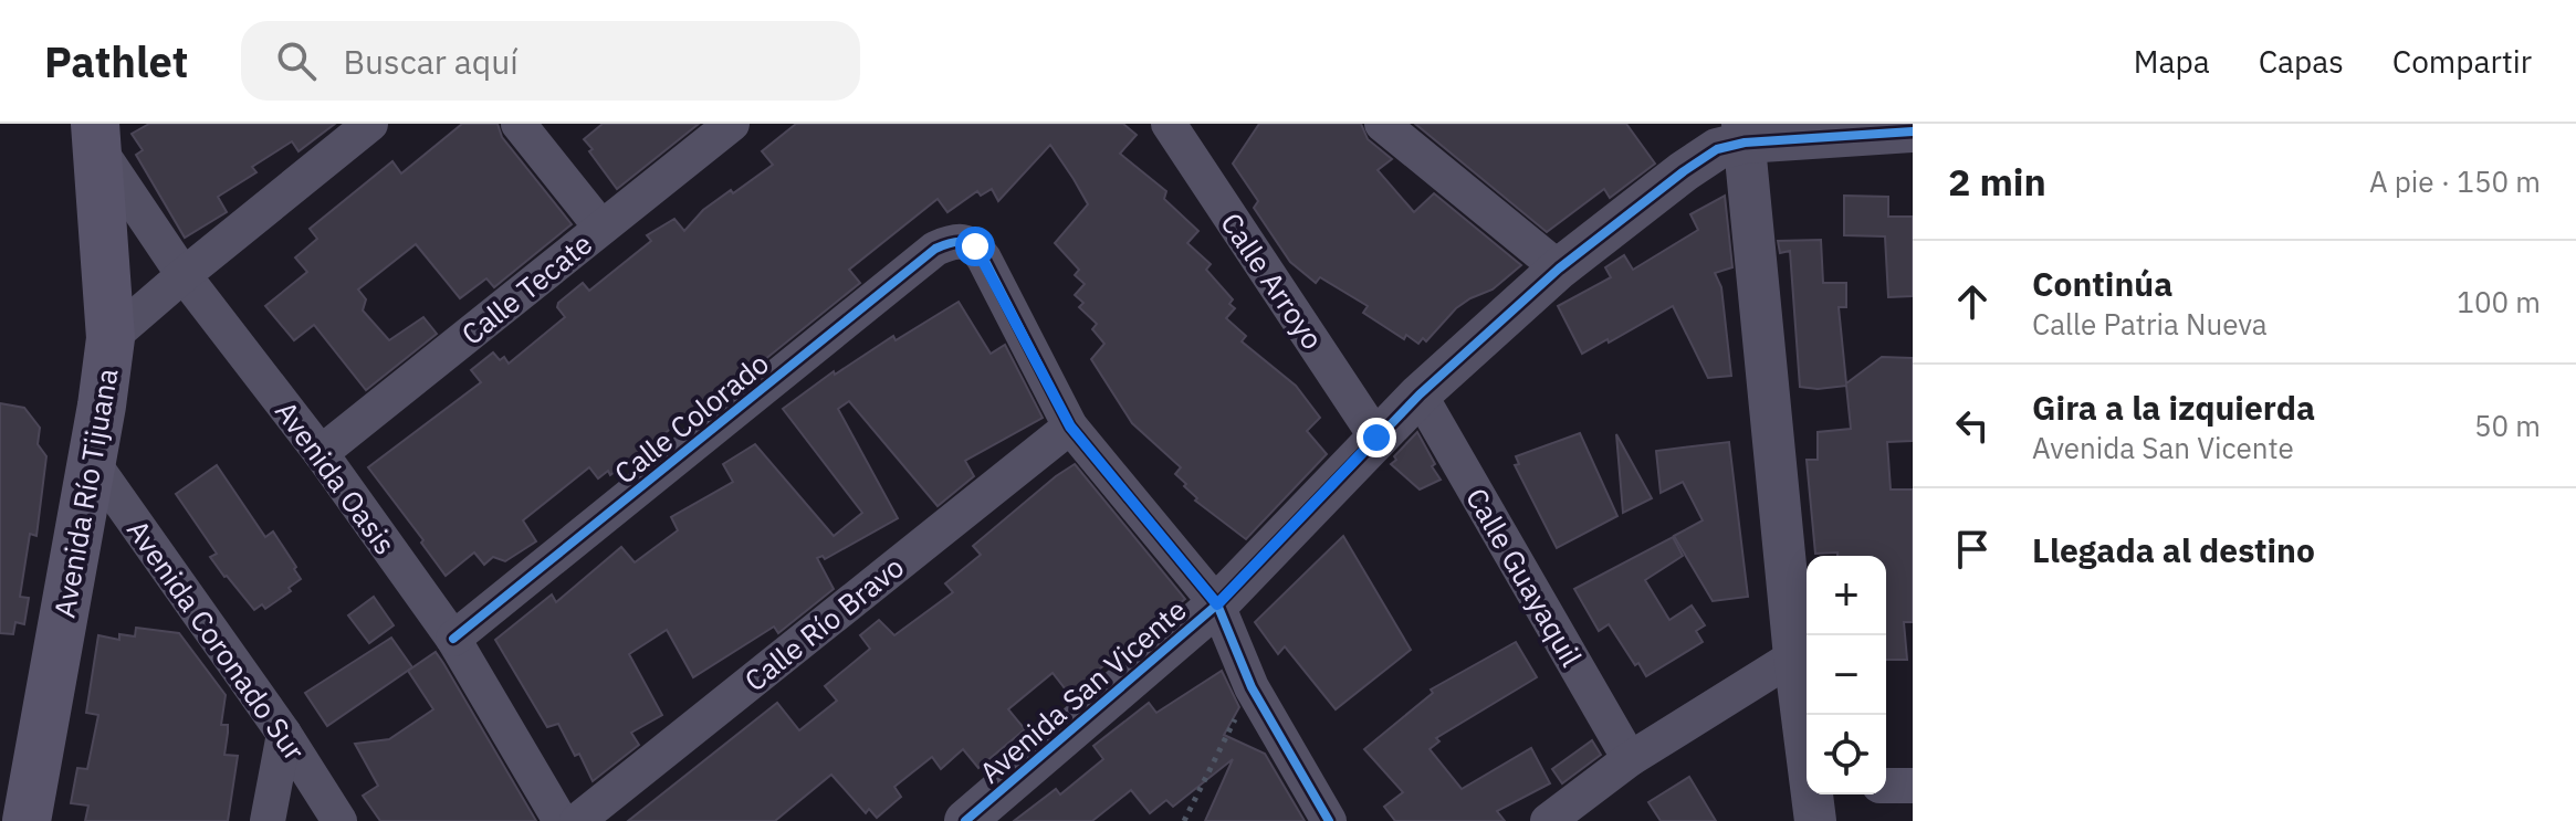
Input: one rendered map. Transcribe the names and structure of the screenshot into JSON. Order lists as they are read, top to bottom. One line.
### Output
{"streets":{"main road":["Avenida Oasis","Avenida Río Tijuana"],"street":["Calle Arroyo","Calle Tecate","Calle Colorado","Calle Guayaquil","Calle Río Bravo","Avenida Coronado Sur","Avenida San Vicente"]},"crossings":[["Calle Arroyo","Avenida San Vicente"],["Calle Tecate","Avenida Oasis"],["Calle Colorado","Avenida Oasis"],["Calle Colorado","Calle Río Bravo"],["Avenida Oasis","Avenida Río Tijuana"],["Avenida Río Tijuana","Avenida Coronado Sur"],["Calle Guayaquil","Avenida San Vicente"]],"page":{"header":"Pathlet","search":"Buscar aquí","nav":["Mapa","Capas","Compartir"],"heading":["2 min","A pie · 150 m"],"list":[["Continúa","Calle Patria Nueva","100 m"],["Gira a la izquierda","Avenida San Vicente","50 m"],"Llegada al destino"],"map_buttons":["+","−"]}}
